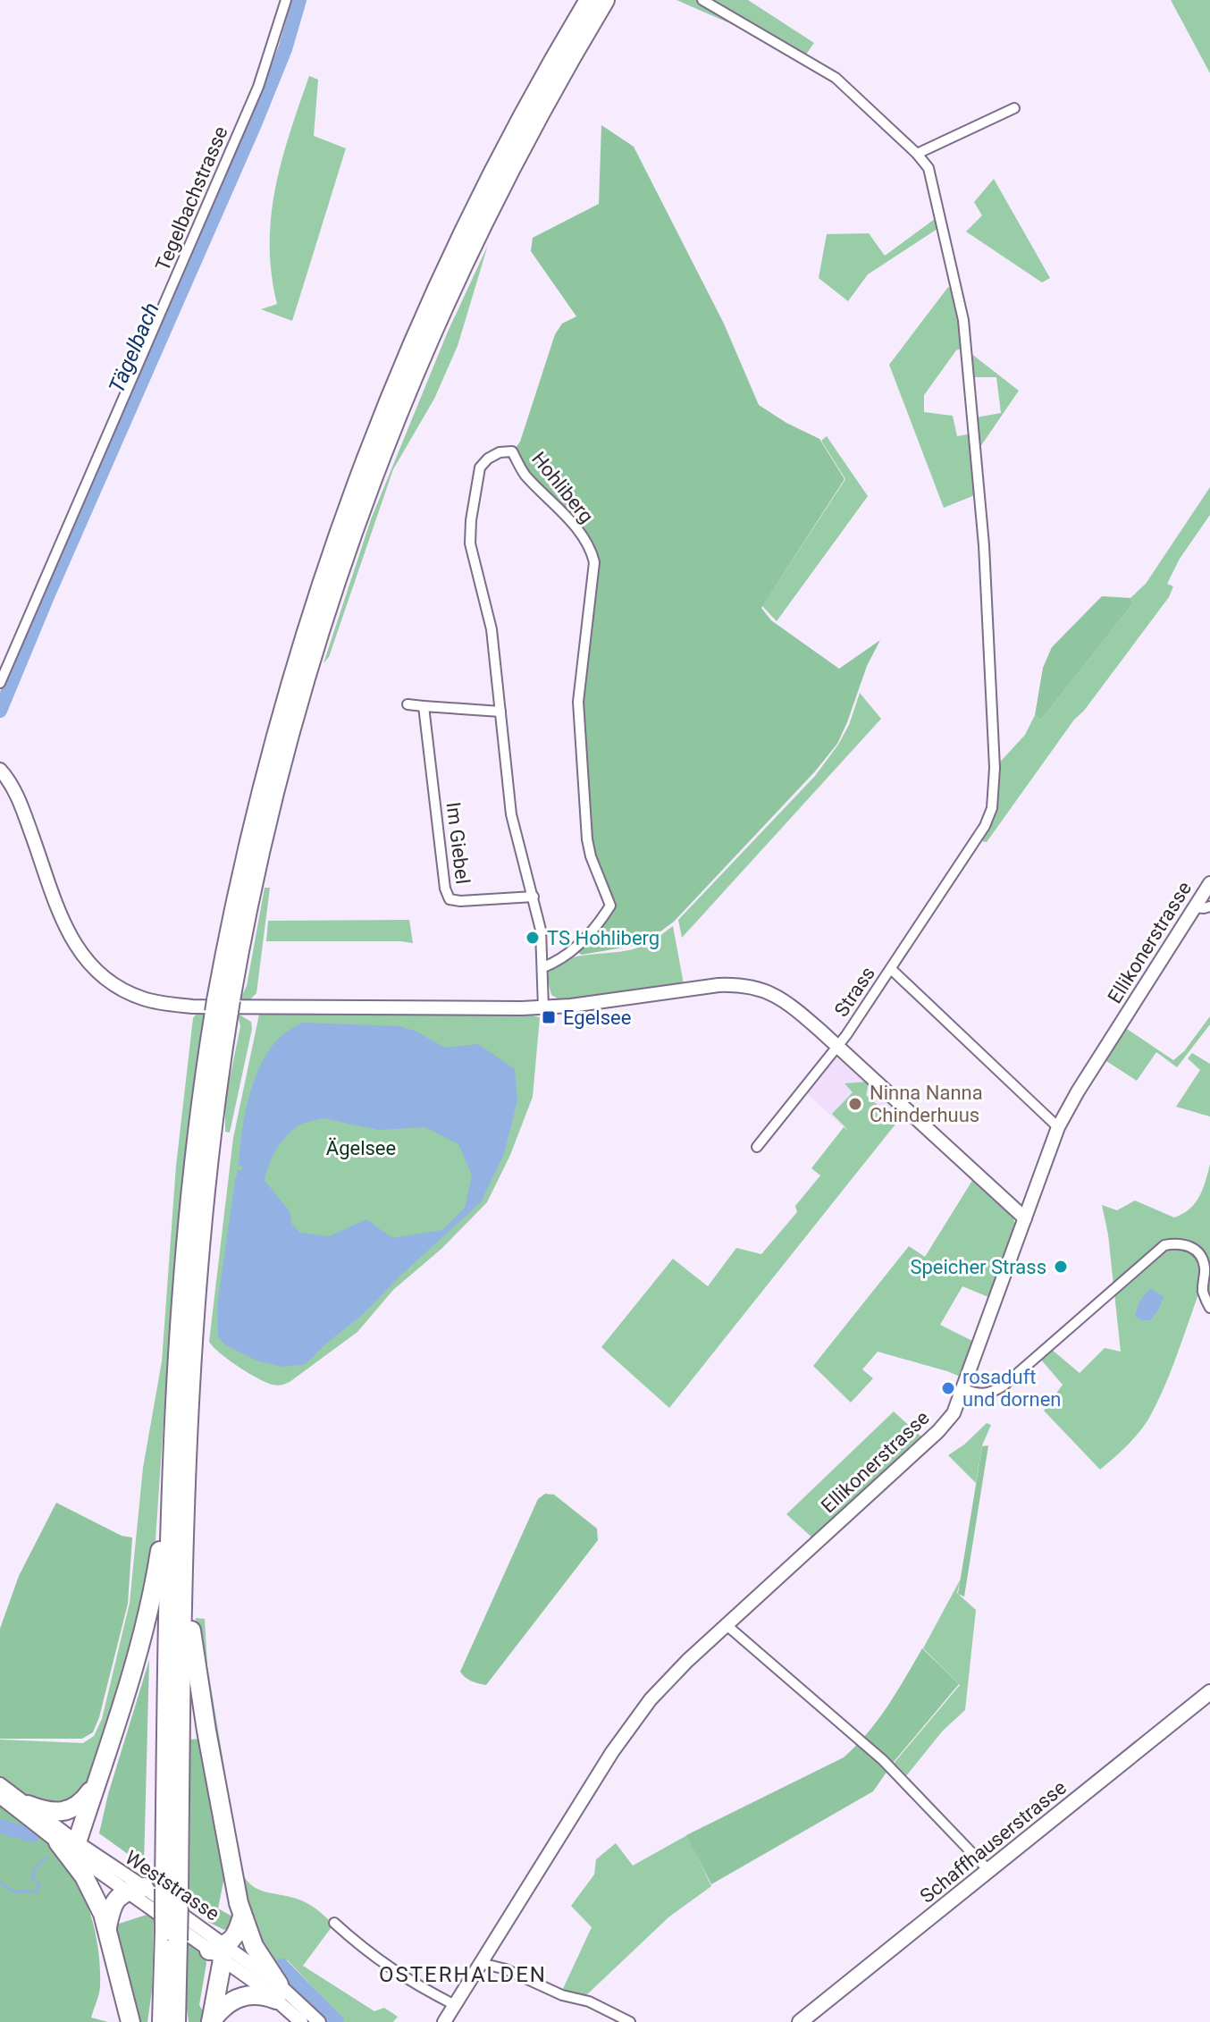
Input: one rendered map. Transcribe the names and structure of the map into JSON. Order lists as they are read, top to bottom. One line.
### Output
{"streets":{"main road":["Schaffhauserstrasse"],"street":["Tegelbachstrasse","Hohliberg","Im Giebel","Ellikonerstrasse","Strass","Weststrasse"]},"crossings":[["Hohliberg","Im Giebel"],["Ellikonerstrasse","Strass"]],"districts":["OSTERHALDEN"],"water":["Tägelbach"],"parks":["Ägelsee"],"places":{"other":["TS Hohliberg","Ninna Nanna Chinderhuus","Speicher Strass","rosaduft und dornen"],"transit":["Egelsee"]}}
